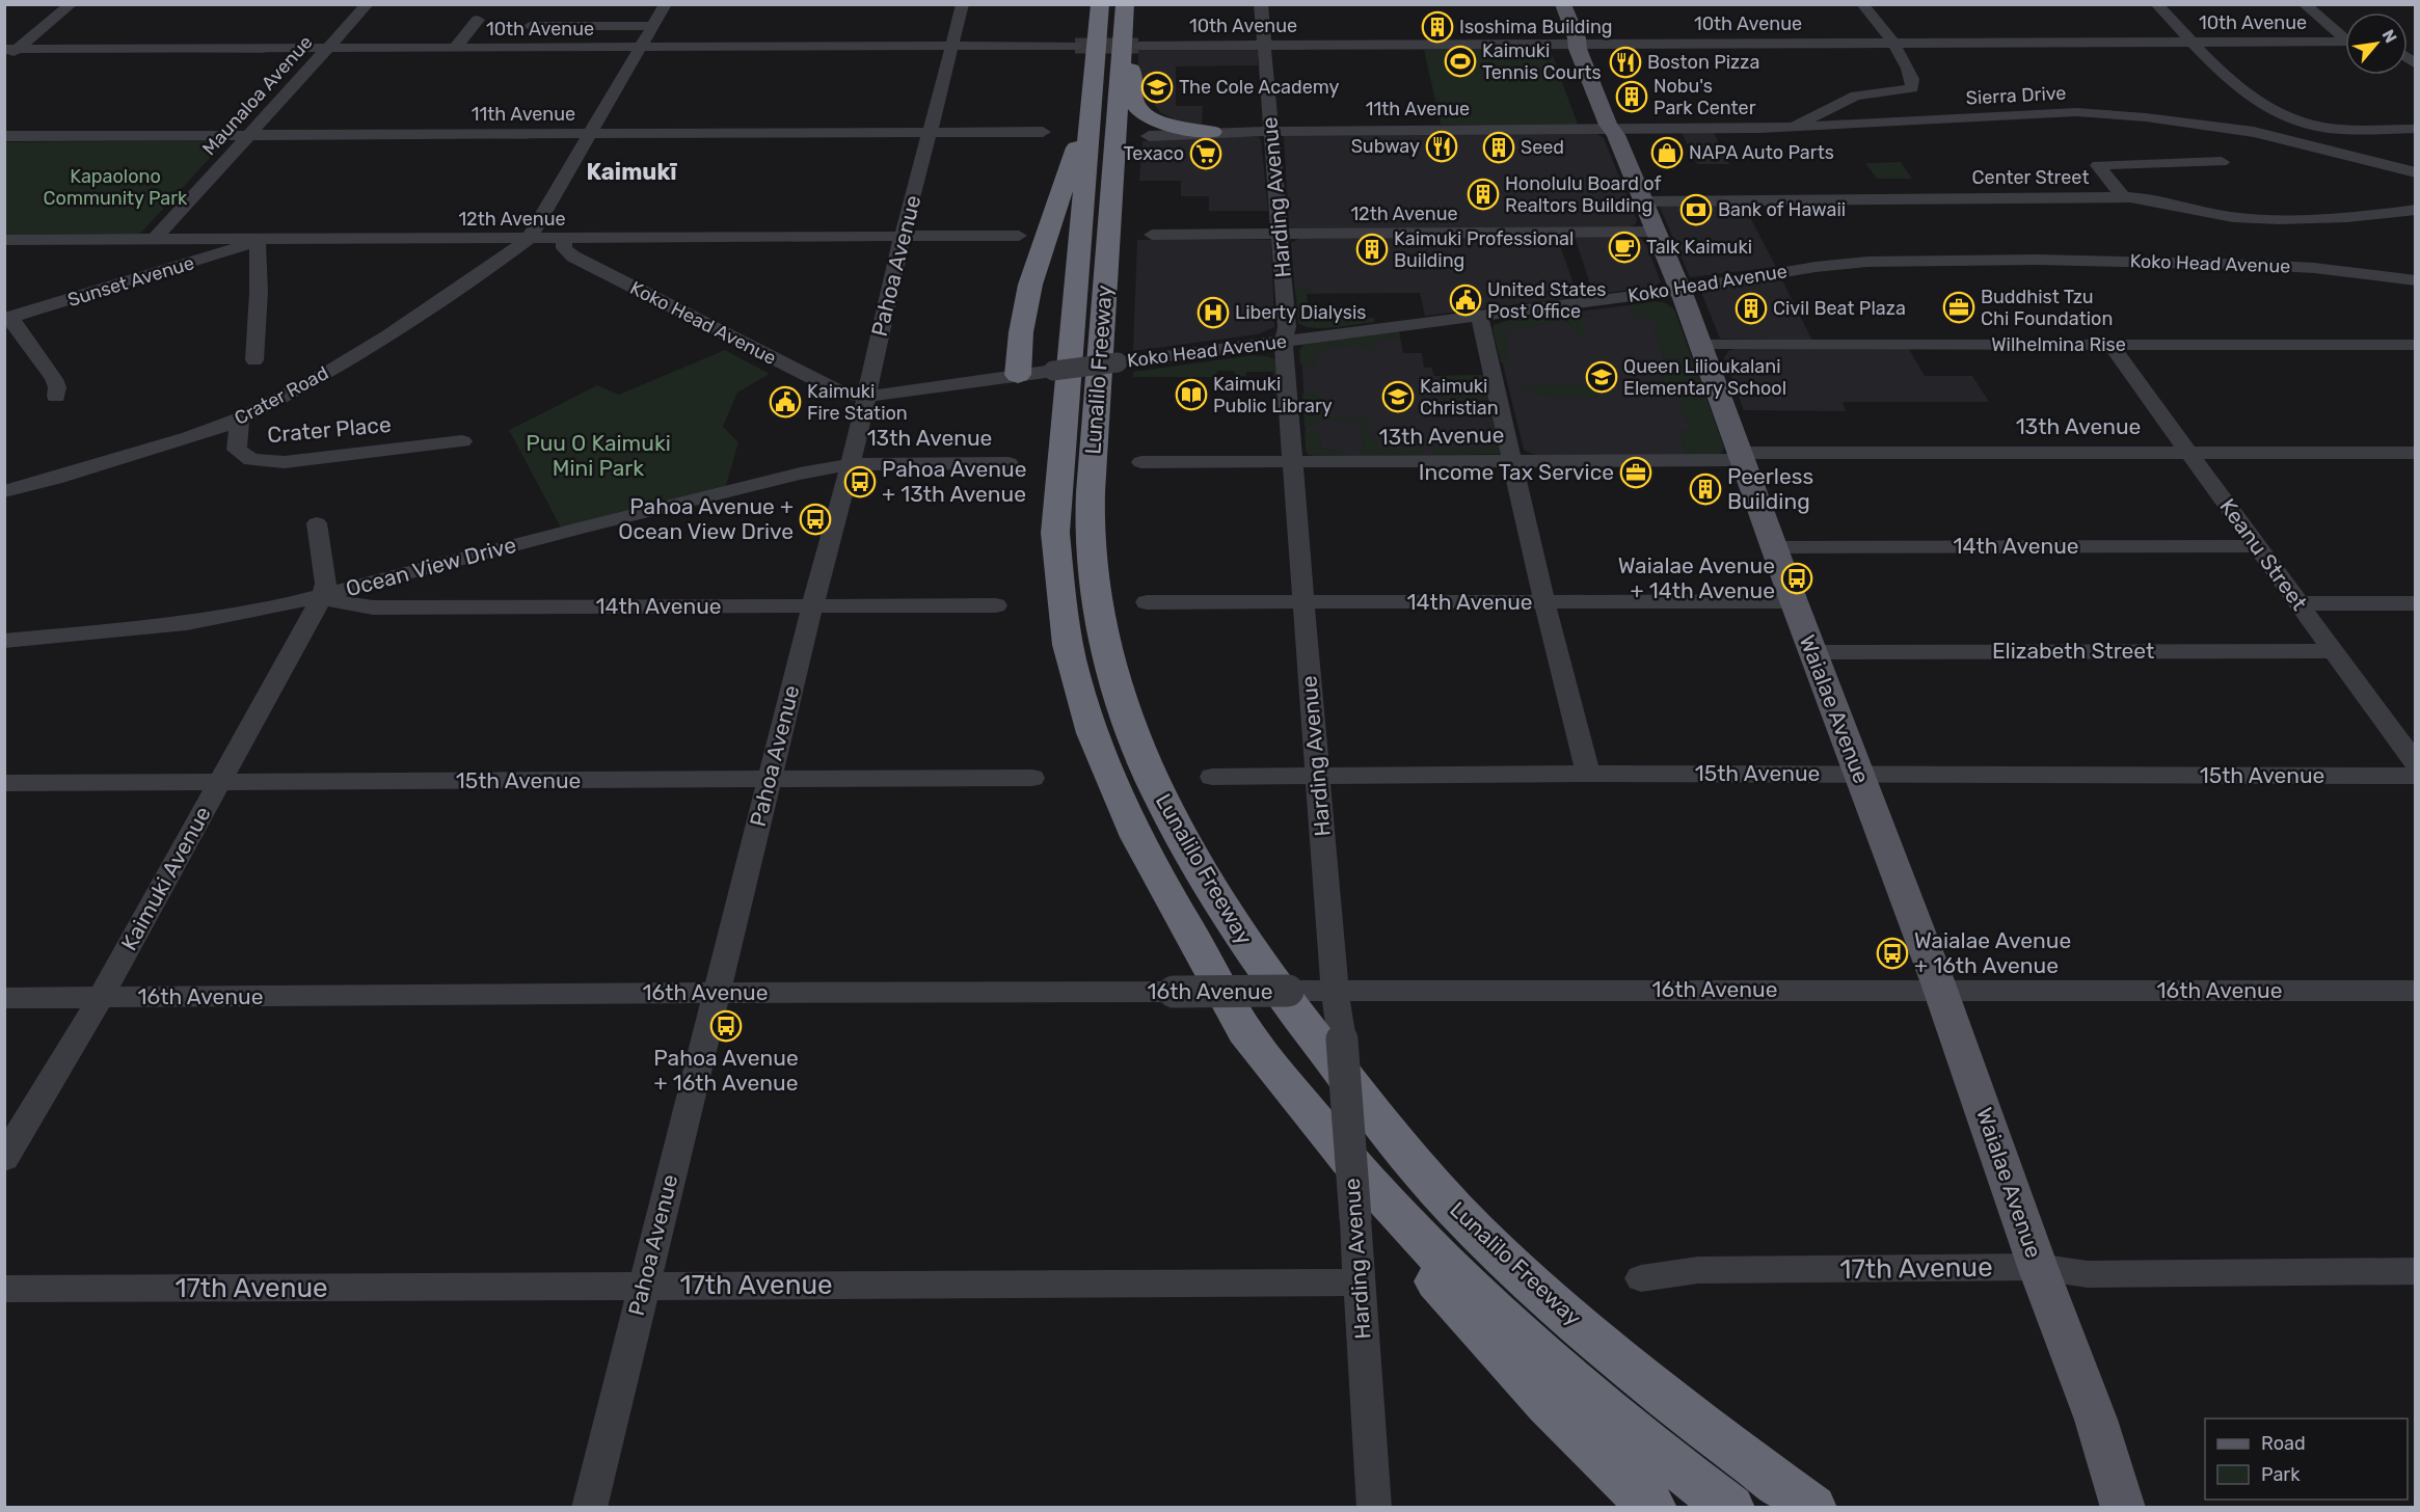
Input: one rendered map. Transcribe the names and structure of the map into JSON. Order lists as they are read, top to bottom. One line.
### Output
{"streets":{"highway":["Lunalilo Freeway"],"main road":["Waialae Avenue"],"street":["10th Avenue","Maunaloa Avenue","Sierra Drive","11th Avenue","Center Street","Harding Avenue","12th Avenue","Koko Head Avenue","Pahoa Avenue","Sunset Avenue","Wilhelmina Rise","Crater Road","13th Avenue","Crater Place","14th Avenue","Keanu Street","Ocean View Drive","Elizabeth Street","15th Avenue","Kaimuki Avenue","16th Avenue","17th Avenue"]},"crossings":[["10th Avenue","Maunaloa Avenue"],["10th Avenue","Harding Avenue"],["10th Avenue","Pahoa Avenue"],["10th Avenue","Waialae Avenue"],["Maunaloa Avenue","11th Avenue"],["Maunaloa Avenue","12th Avenue"],["Sierra Drive","11th Avenue"],["Sierra Drive","Waialae Avenue"],["11th Avenue","Harding Avenue"],["11th Avenue","Pahoa Avenue"],["11th Avenue","Waialae Avenue"],["Center Street","Waialae Avenue"],["Harding Avenue","12th Avenue"],["Harding Avenue","Koko Head Avenue"],["Harding Avenue","13th Avenue"],["Harding Avenue","14th Avenue"],["Harding Avenue","15th Avenue"],["Harding Avenue","16th Avenue"],["Harding Avenue","17th Avenue"],["12th Avenue","Koko Head Avenue"],["12th Avenue","Pahoa Avenue"],["12th Avenue","Sunset Avenue"],["12th Avenue","Crater Road"],["12th Avenue","Waialae Avenue"],["Koko Head Avenue","Pahoa Avenue"],["Koko Head Avenue","Waialae Avenue"],["Pahoa Avenue","13th Avenue"],["Pahoa Avenue","14th Avenue"],["Pahoa Avenue","Ocean View Drive"],["Pahoa Avenue","15th Avenue"],["Pahoa Avenue","16th Avenue"],["Pahoa Avenue","17th Avenue"],["Wilhelmina Rise","Keanu Street"],["Wilhelmina Rise","Waialae Avenue"],["Crater Road","Crater Place"],["13th Avenue","Keanu Street"],["13th Avenue","Ocean View Drive"],["13th Avenue","Waialae Avenue"],["14th Avenue","Keanu Street"],["14th Avenue","Ocean View Drive"],["14th Avenue","Waialae Avenue"],["14th Avenue","Kaimuki Avenue"],["Keanu Street","Elizabeth Street"],["Ocean View Drive","Kaimuki Avenue"],["Elizabeth Street","Waialae Avenue"],["Waialae Avenue","15th Avenue"],["Waialae Avenue","16th Avenue"],["Waialae Avenue","17th Avenue"],["15th Avenue","Kaimuki Avenue"],["Kaimuki Avenue","16th Avenue"]],"districts":["Kaimukī"],"parks":["Kapaolono Community Park","Puu O Kaimuki Mini Park"],"places":{"building":["Isoshima Building","Nobu's Park Center","Seed","Honolulu Board of Realtors Building","Kaimuki Professional Building","Civil Beat Plaza","Peerless Building"],"sports":["Kaimuki Tennis Courts"],"restaurant":["Boston Pizza","Subway"],"school or university":["The Cole Academy","Queen Lilioukalani Elementary School","Kaimuki Christian"],"shop":["NAPA Auto Parts"],"supermarket":["Texaco"],"bank":["Bank of Hawaii"],"cafe":["Talk Kaimuki"],"public building":["United States Post Office","Kaimuki Fire Station"],"office":["Buddhist Tzu Chi Foundation","Income Tax Service"],"hospital":["Liberty Dialysis"],"library":["Kaimuki Public Library"],"bus stop":["Pahoa Avenue + 13th Avenue","Pahoa Avenue + Ocean View Drive","Waialae Avenue + 14th Avenue","Waialae Avenue + 16th Avenue","Pahoa Avenue + 16th Avenue"]},"legend":["Road","Park"],"north":"top right"}
